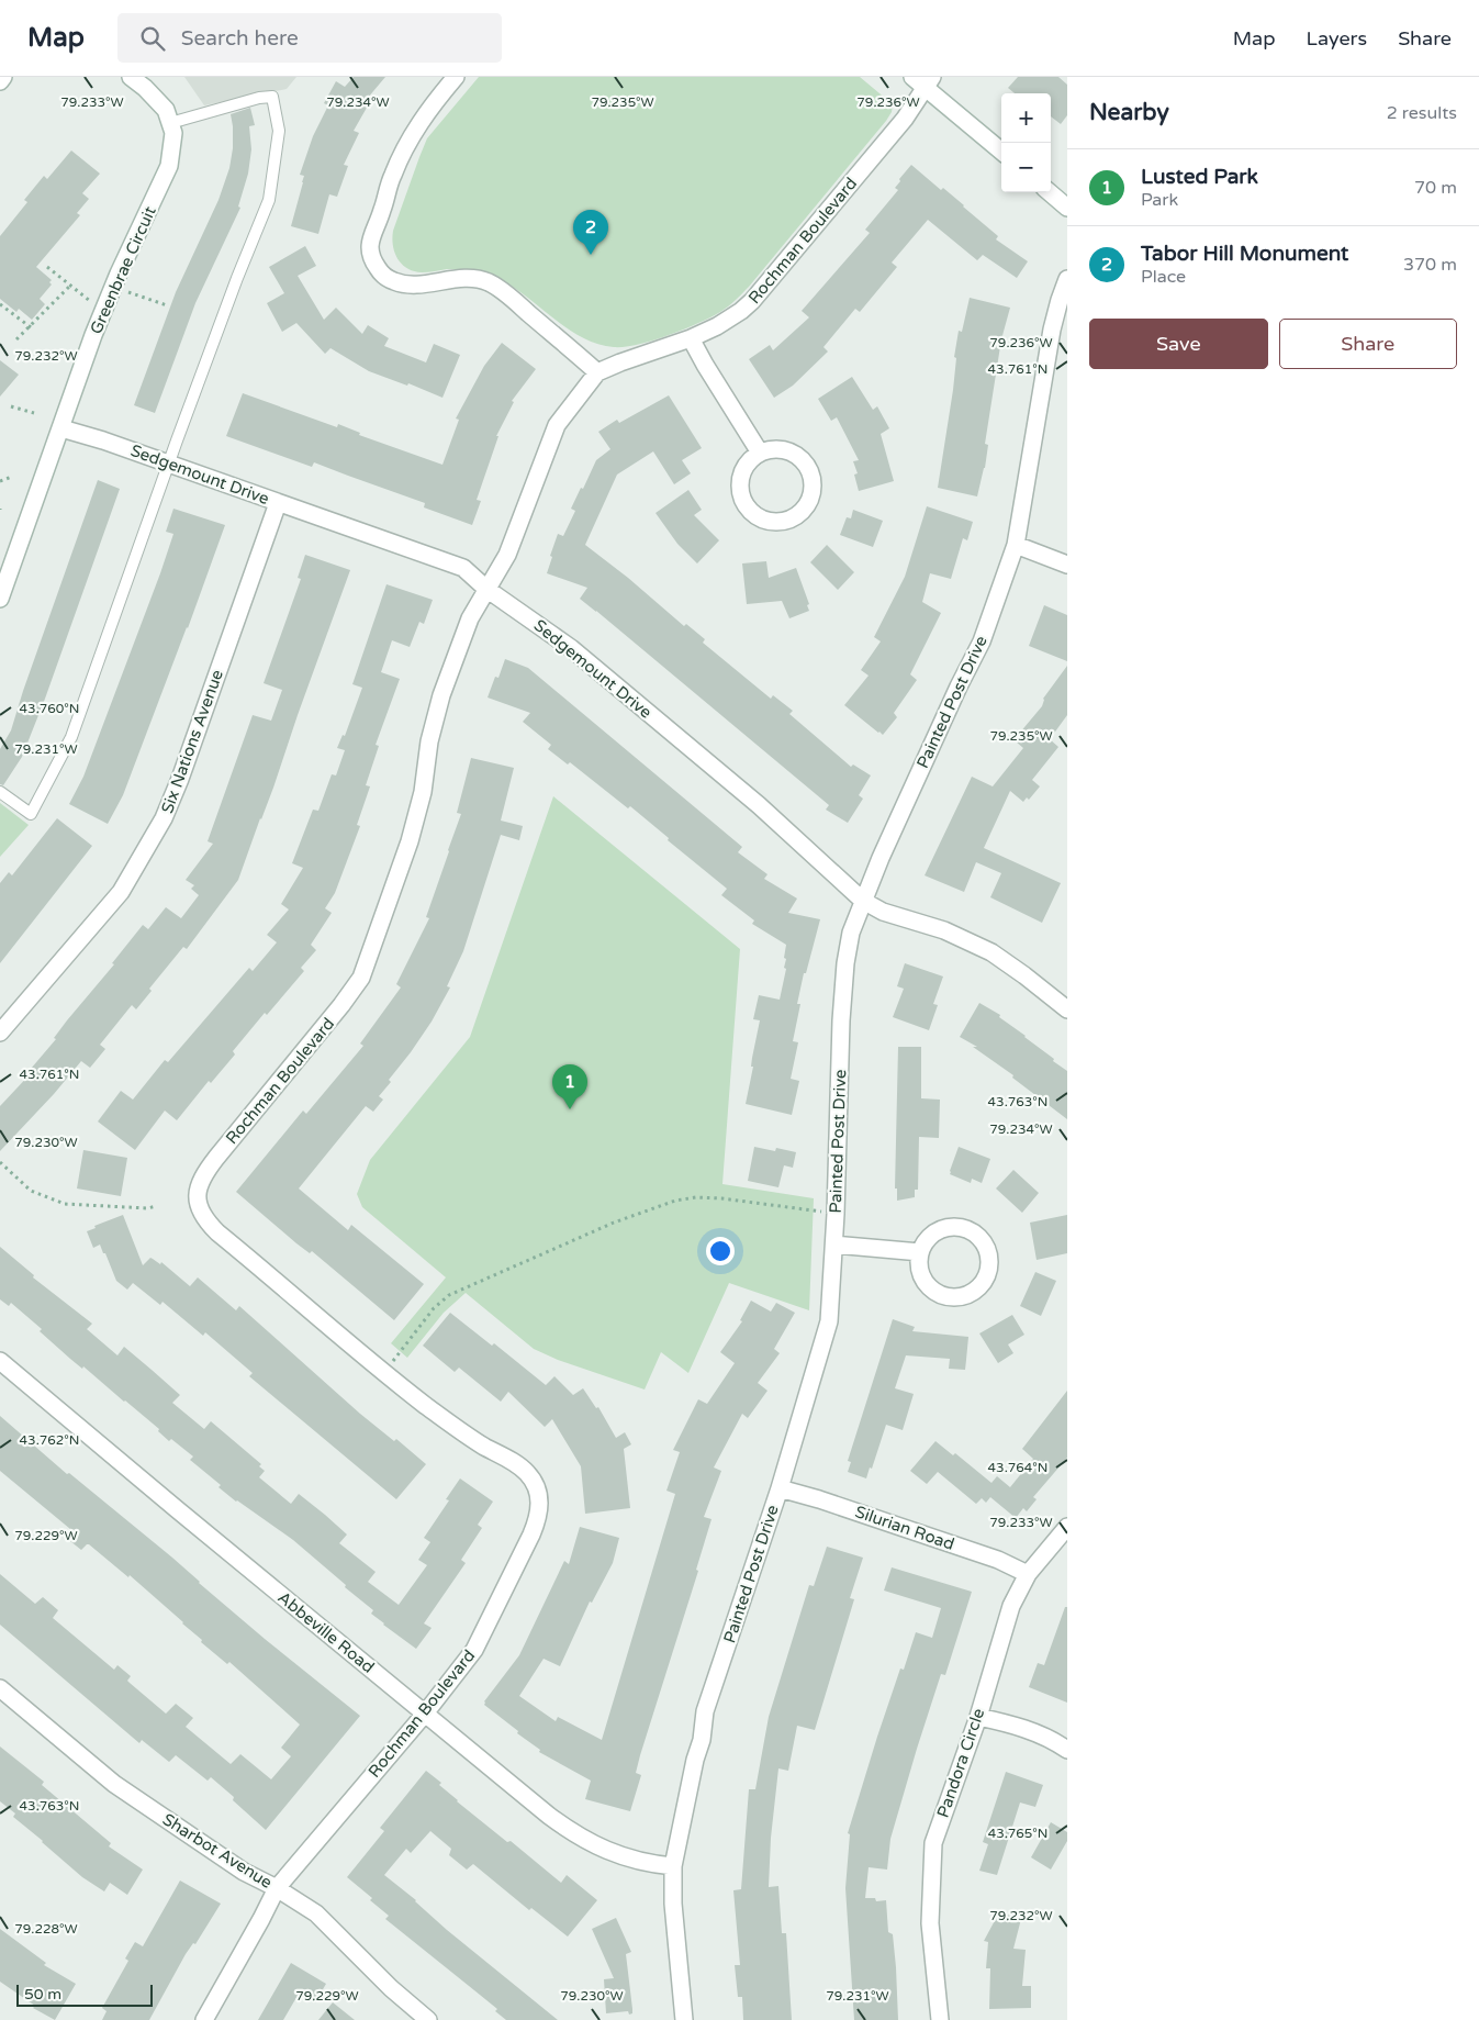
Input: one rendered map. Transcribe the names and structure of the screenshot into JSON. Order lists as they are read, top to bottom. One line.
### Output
{"streets":{"street":["Rochman Boulevard","Greenbrae Circuit","Sedgemount Drive","Painted Post Drive","Six Nations Avenue","Silurian Road","Abbeville Road","Pandora Circle","Sharbot Avenue"]},"crossings":[["Rochman Boulevard","Sedgemount Drive"],["Rochman Boulevard","Abbeville Road"],["Rochman Boulevard","Sharbot Avenue"],["Greenbrae Circuit","Sedgemount Drive"],["Sedgemount Drive","Painted Post Drive"],["Sedgemount Drive","Six Nations Avenue"],["Painted Post Drive","Silurian Road"],["Painted Post Drive","Abbeville Road"],["Silurian Road","Pandora Circle"]],"scale_bar":"50 m","page":{"header":"Map","search":"Search here","nav":["Map","Layers","Share"],"heading":["Nearby","2 results"],"map_buttons":["+","−"],"list":[{"mark":"1","name":"Lusted Park","note":"Park","value":"70 m"},{"mark":"2","name":"Tabor Hill Monument","note":"Place","value":"370 m"}],"pins":["2","1"],"buttons":["Save","Share"],"scale":"50 m"},"coordinates":["79.234°W","79.236°W","79.233°W","79.235°W","79.232°W","43.761°N","43.760°N","79.231°W","43.763°N","79.230°W","43.762°N","43.764°N","79.229°W","43.765°N","79.228°W"]}
